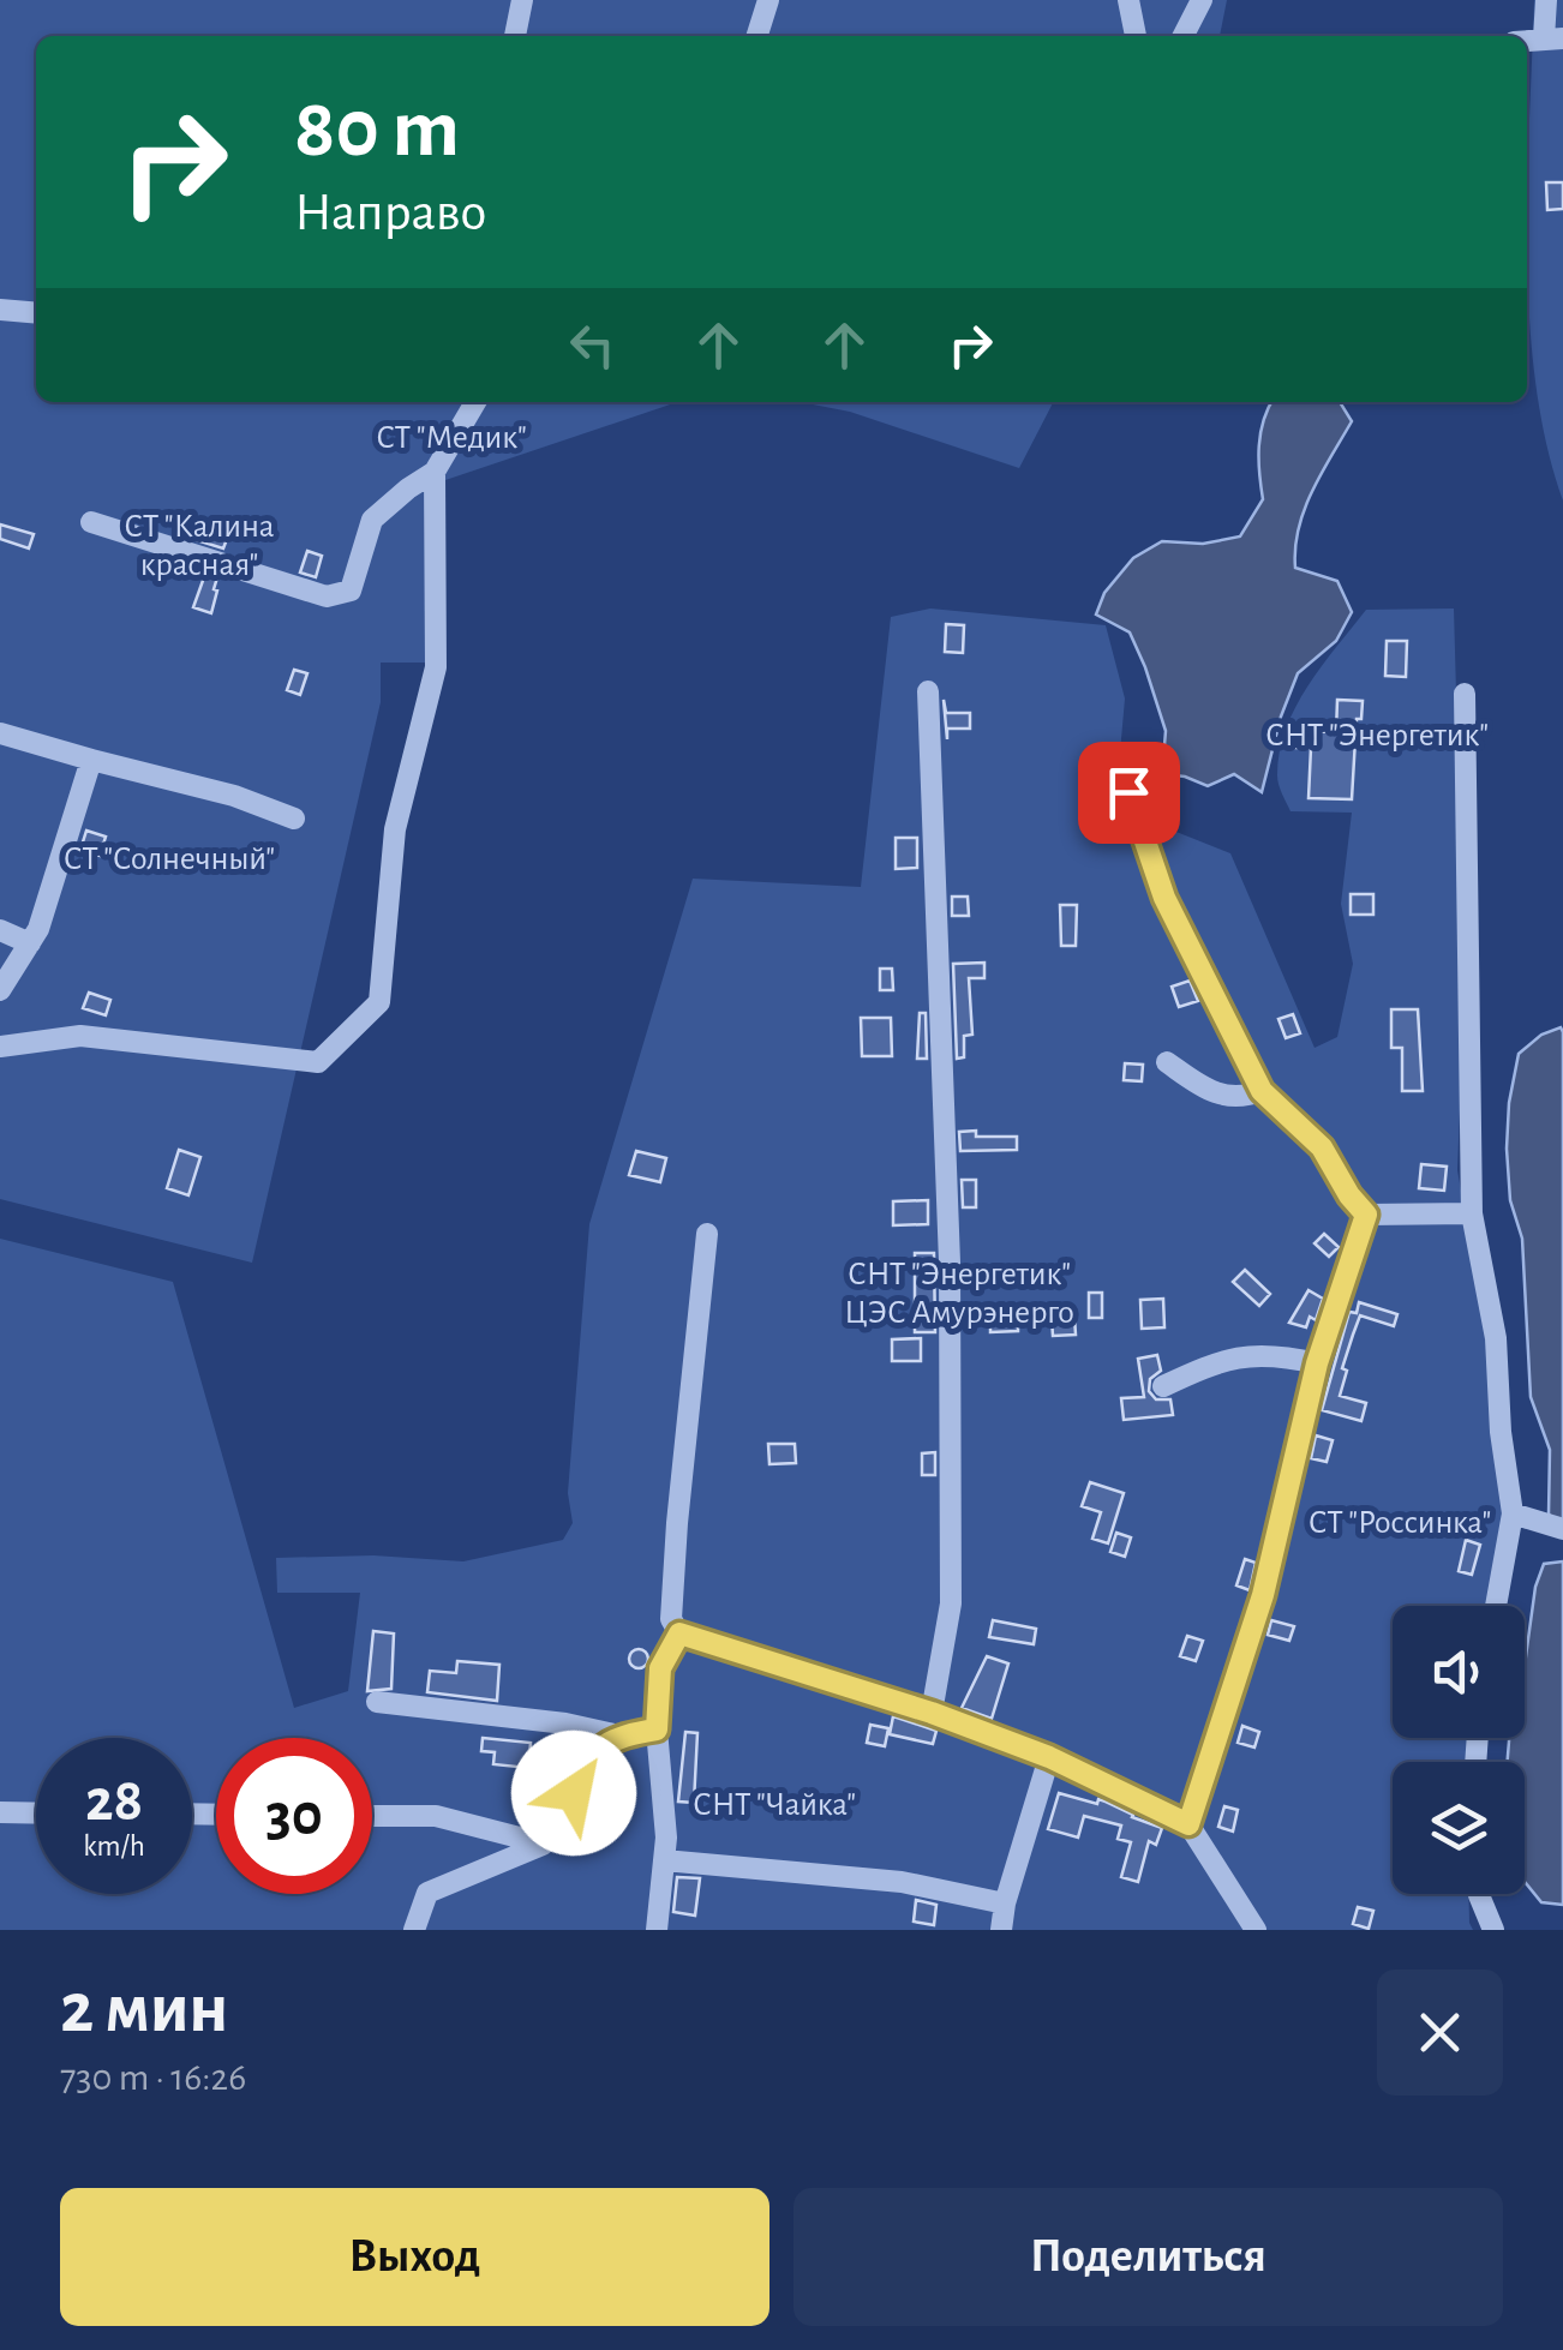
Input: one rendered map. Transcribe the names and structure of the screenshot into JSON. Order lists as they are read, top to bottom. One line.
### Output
{"parks":["СТ \"Медик\"","СТ \"Калина красная\"","СНТ \"Энергетик\"","СТ \"Солнечный\"","СНТ \"Энергетик\" ЦЭС Амурэнерго","СТ \"Россинка\"","СНТ \"Чайка\""],"page":{"turn":["80 m","Направо"],"speed":"28 km/h","limit":"30","heading":["2 мин","730 m · 16:26"],"buttons":["Выход","Поделиться"]}}
